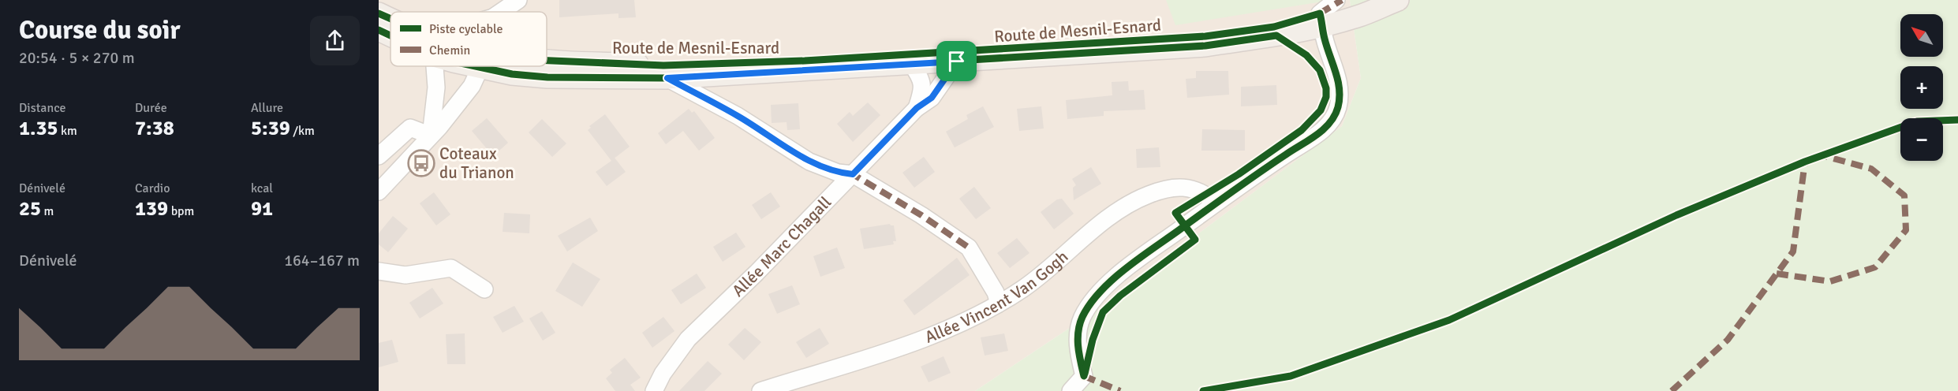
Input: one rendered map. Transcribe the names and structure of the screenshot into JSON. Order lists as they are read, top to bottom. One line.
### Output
{"streets":{"main road":["Route de Mesnil-Esnard"],"street":["Allée Marc Chagall","Allée Vincent Van Gogh"]},"crossings":[["Route de Mesnil-Esnard","Allée Marc Chagall"]],"places":{"bus stop":["Coteaux du Trianon"]},"legend":["Piste cyclable","Chemin"],"north":"top left","page":{"heading":["Course du soir","20:54 · 5 × 270 m"],"map_buttons":["+","−"],"stats":[["Distance","1.35 km"],["Durée","7:38"],["Allure","5:39 /km"],["Dénivelé","25 m"],["Cardio","139 bpm"],["kcal","91"]],"chart":["Dénivelé","164–167 m"]}}
